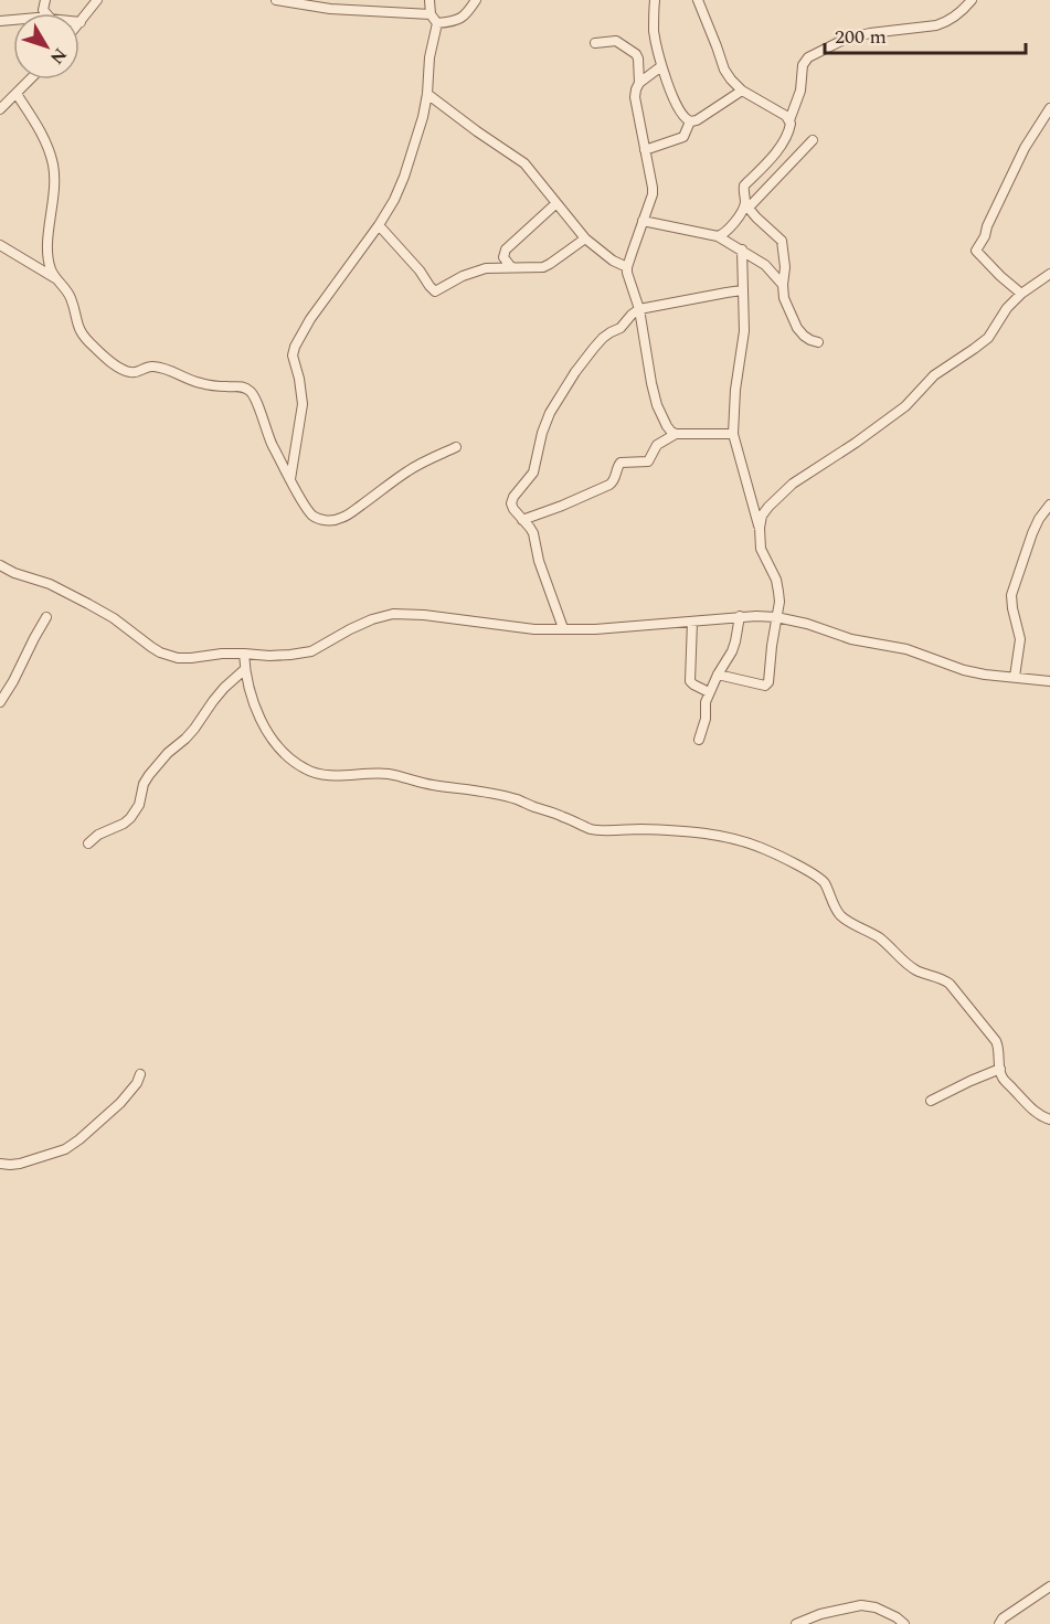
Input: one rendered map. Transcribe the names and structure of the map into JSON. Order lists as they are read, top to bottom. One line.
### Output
{"scale_bar":"200 m","north":"bottom right"}
